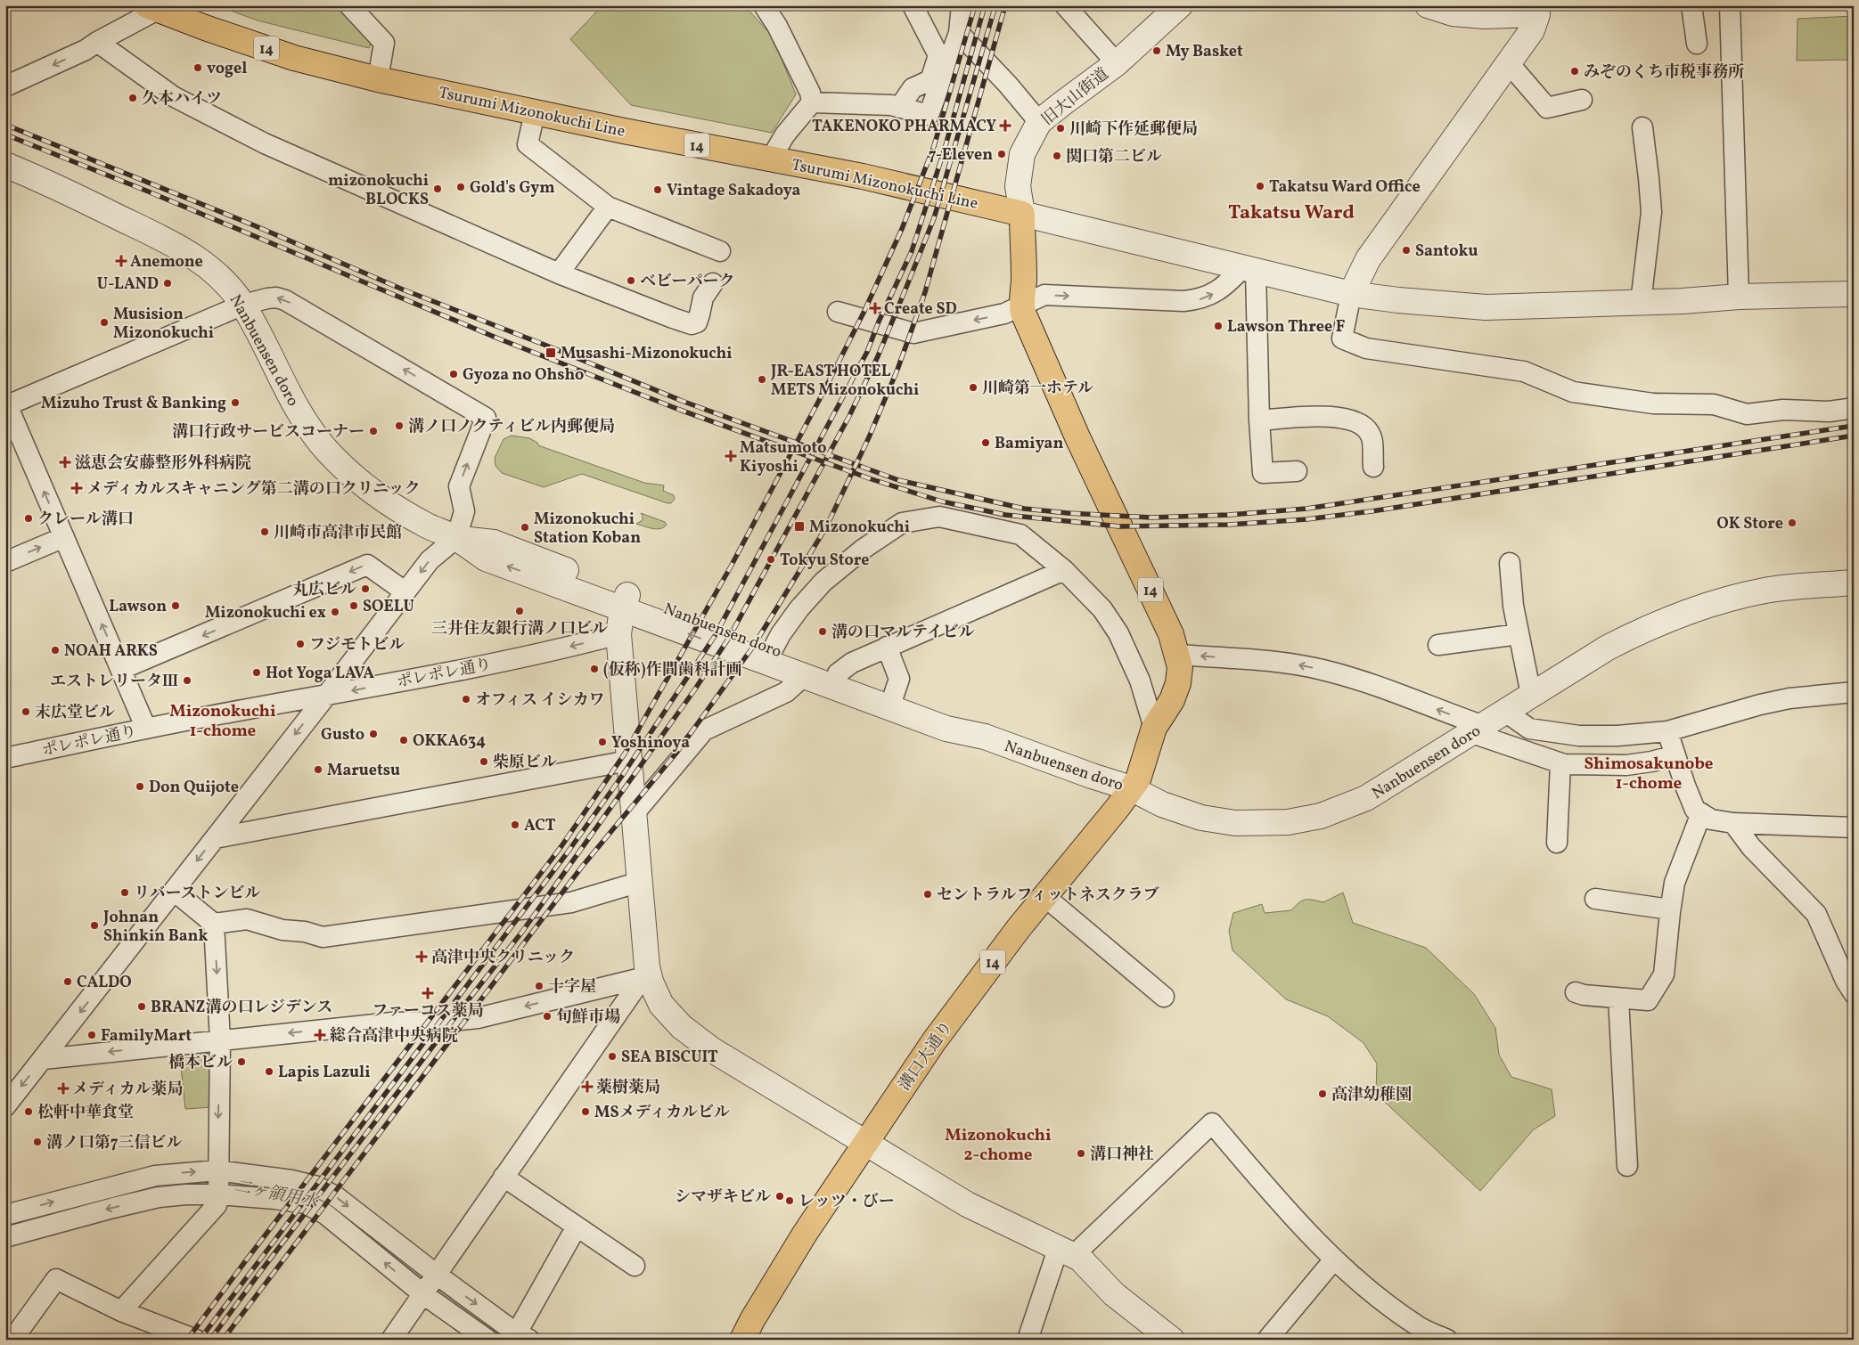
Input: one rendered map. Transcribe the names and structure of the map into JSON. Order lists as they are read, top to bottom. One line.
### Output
{"streets":{"main road":["14","Tsurumi Mizonokuchi Line","溝口大通り"],"street":["旧大山街道","Nanbuensen doro","ポレポレ通り"]},"crossings":[["14","旧大山街道"],["14","Tsurumi Mizonokuchi Line"],["14","Nanbuensen doro"],["14","溝口大通り"],["旧大山街道","Tsurumi Mizonokuchi Line"],["Nanbuensen doro","溝口大通り"]],"districts":["Takatsu Ward","Mizonokuchi 1-chome","Shimosakunobe 1-chome","Mizonokuchi 2-chome"],"water":["二ヶ領用水"],"places":{"other":["My Basket","vogel","みぞのくち市税事務所","久本ハイツ","川崎下作延郵便局","7-Eleven","関口第二ビル","Takatsu Ward Office","Gold's Gym","mizonokuchi BLOCKS","Vintage Sakadoya","Santoku","ベビーパーク","U-LAND","Musision Mizonokuchi","Lawson Three F","Gyoza no Ohsho","JR-EAST HOTEL METS Mizonokuchi","川崎第一ホテル","Mizuho Trust & Banking","溝ノ口ノクティビル内郵便局","溝口行政サービスコーナー","Bamiyan","クレール溝口","OK Store","Mizonokuchi Station Koban","川崎市高津市民館","Tokyu Store","丸広ビル","Lawson","SOELU","三井住友銀行溝ノ口ビル","Mizonokuchi ex","溝の口マルテイビル","フジモトビル","NOAH ARKS","(仮称)作間歯科計画","Hot Yoga LAVA","エストレリータⅢ","オフィス イシカワ","末広堂ビル","Gusto","OKKA634","Yoshinoya","柴原ビル","Maruetsu","Don Quijote","ACT","リバーストンビル","セントラルフィットネスクラブ","Johnan Shinkin Bank","CALDO","十字屋","BRANZ溝の口レジデンス","旬鮮市場","FamilyMart","SEA BISCUIT","橋本ビル","Lapis Lazuli","高津幼稚園","松軒中華食堂","MSメディカルビル","溝ノ口第7三信ビル","溝口神社","シマザキビル","レッツ・びー"],"health":["TAKENOKO PHARMACY","Anemone","Create SD","Matsumoto Kiyoshi","滋恵会安藤整形外科病院","メディカルスキャニング第二溝の口クリニック","高津中央クリニック","ファーコス薬局","総合高津中央病院","薬樹薬局","メディカル薬局"],"transit":["Musashi-Mizonokuchi","Mizonokuchi"]}}
